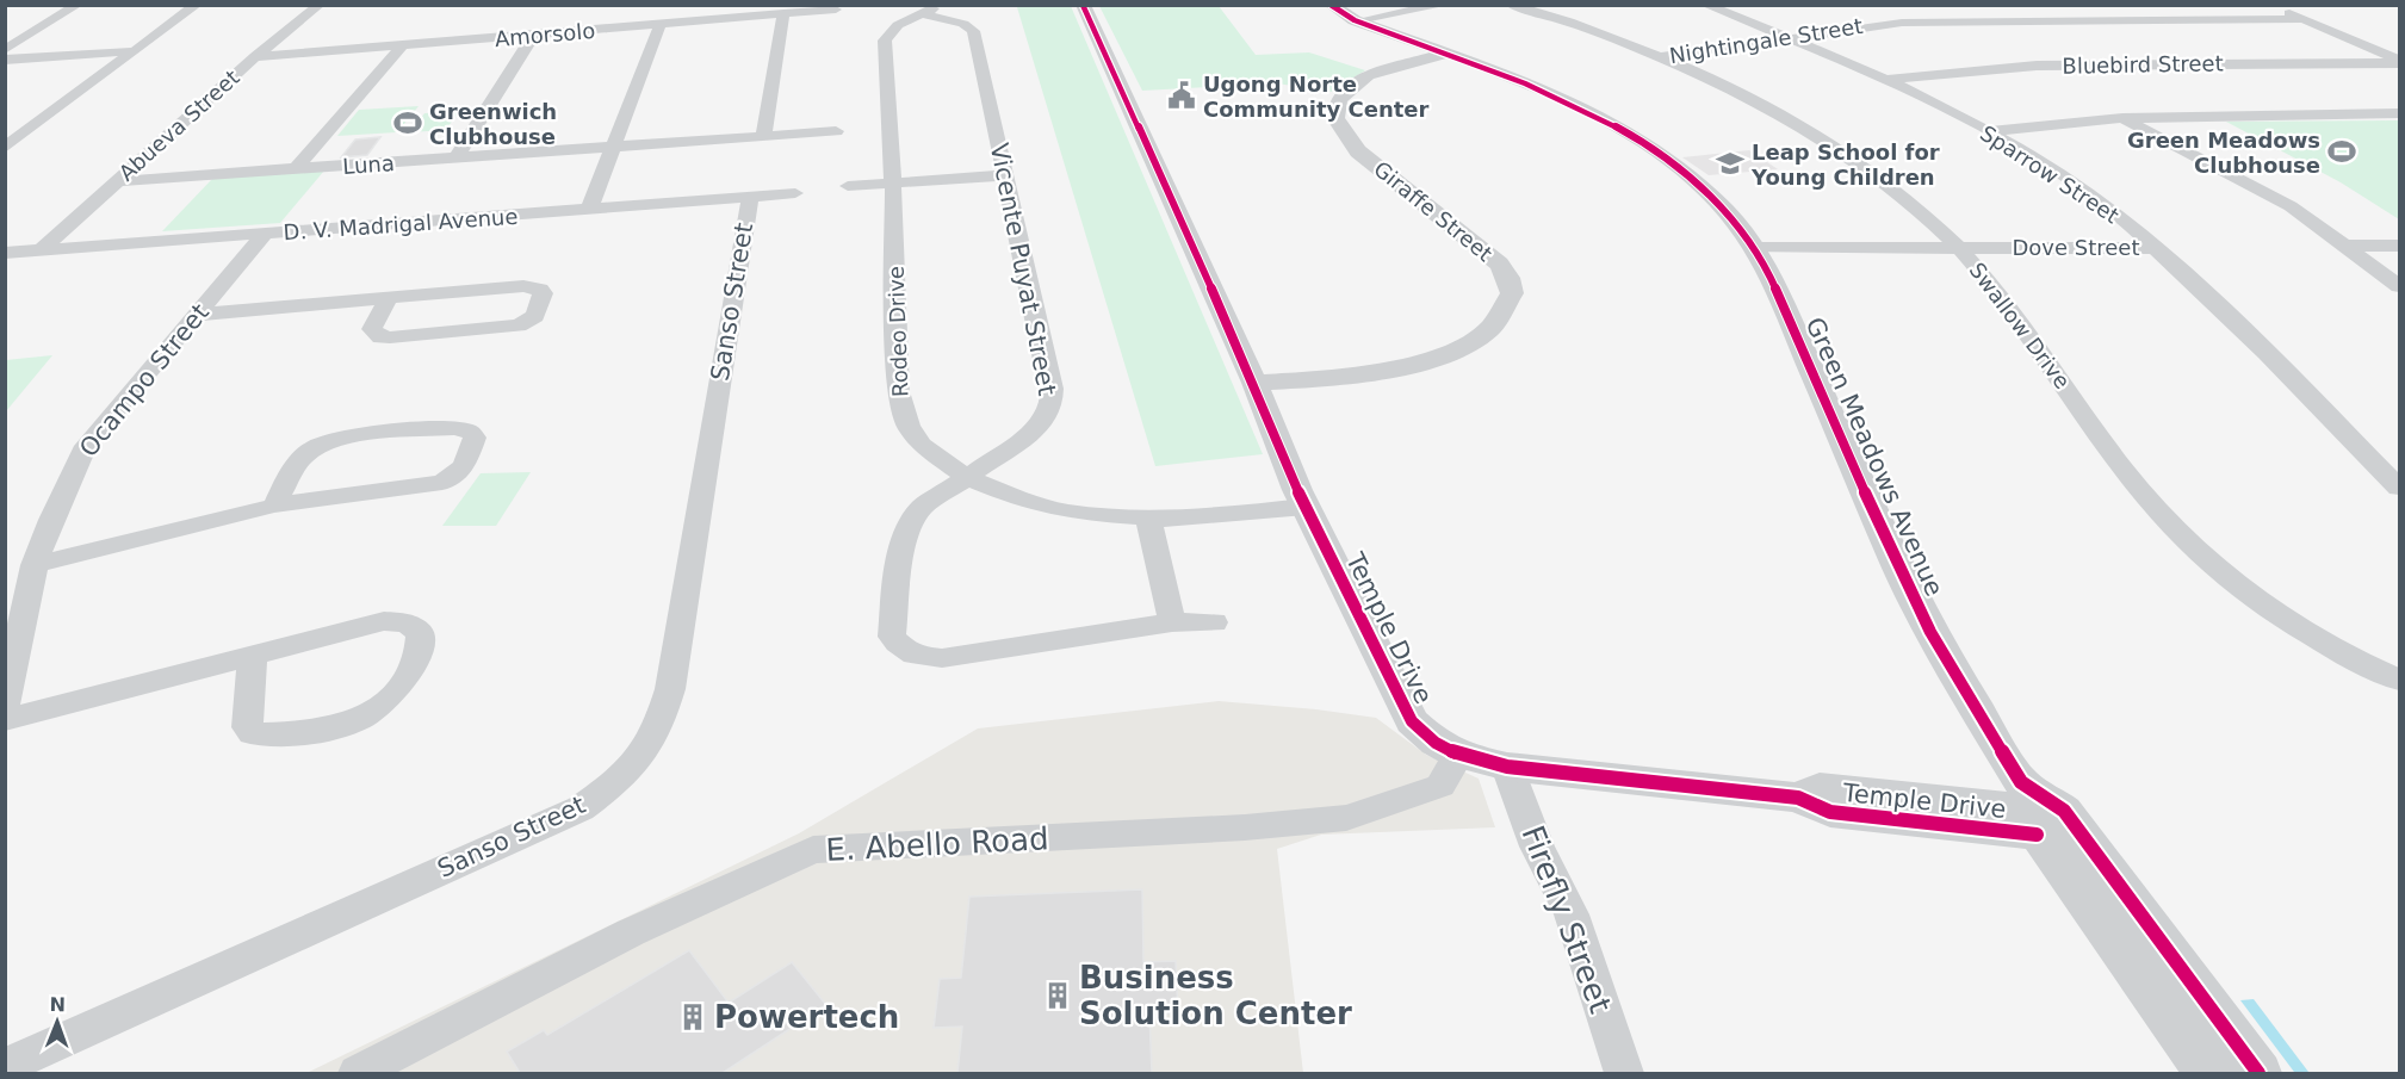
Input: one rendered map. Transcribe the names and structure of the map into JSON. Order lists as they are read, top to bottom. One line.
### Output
{"streets":{"street":["Amorsolo","Nightingale Street","Bluebird Street","Abueva Street","Luna","Sparrow Street","Giraffe Street","D. V. Madrigal Avenue","Dove Street","Vicente Puyat Street","Sanso Street","Swallow Drive","Rodeo Drive","Ocampo Street","Green Meadows Avenue","Temple Drive","E. Abello Road","Firefly Street"]},"crossings":[["Amorsolo","Abueva Street"],["Nightingale Street","Sparrow Street"],["Nightingale Street","Swallow Drive"],["Bluebird Street","Sparrow Street"],["Abueva Street","Luna"],["Abueva Street","D. V. Madrigal Avenue"],["Sparrow Street","Dove Street"],["Giraffe Street","Green Meadows Avenue"],["Giraffe Street","Temple Drive"],["D. V. Madrigal Avenue","Sanso Street"],["D. V. Madrigal Avenue","Ocampo Street"],["Dove Street","Swallow Drive"],["Dove Street","Green Meadows Avenue"],["Vicente Puyat Street","Rodeo Drive"],["Rodeo Drive","Temple Drive"],["Green Meadows Avenue","Temple Drive"],["Temple Drive","E. Abello Road"],["Temple Drive","Firefly Street"]],"places":{"public building":["Ugong Norte Community Center"],"sports":["Greenwich Clubhouse","Green Meadows Clubhouse"],"school or university":["Leap School for Young Children"],"building":["Business Solution Center","Powertech"]},"north":"top"}
